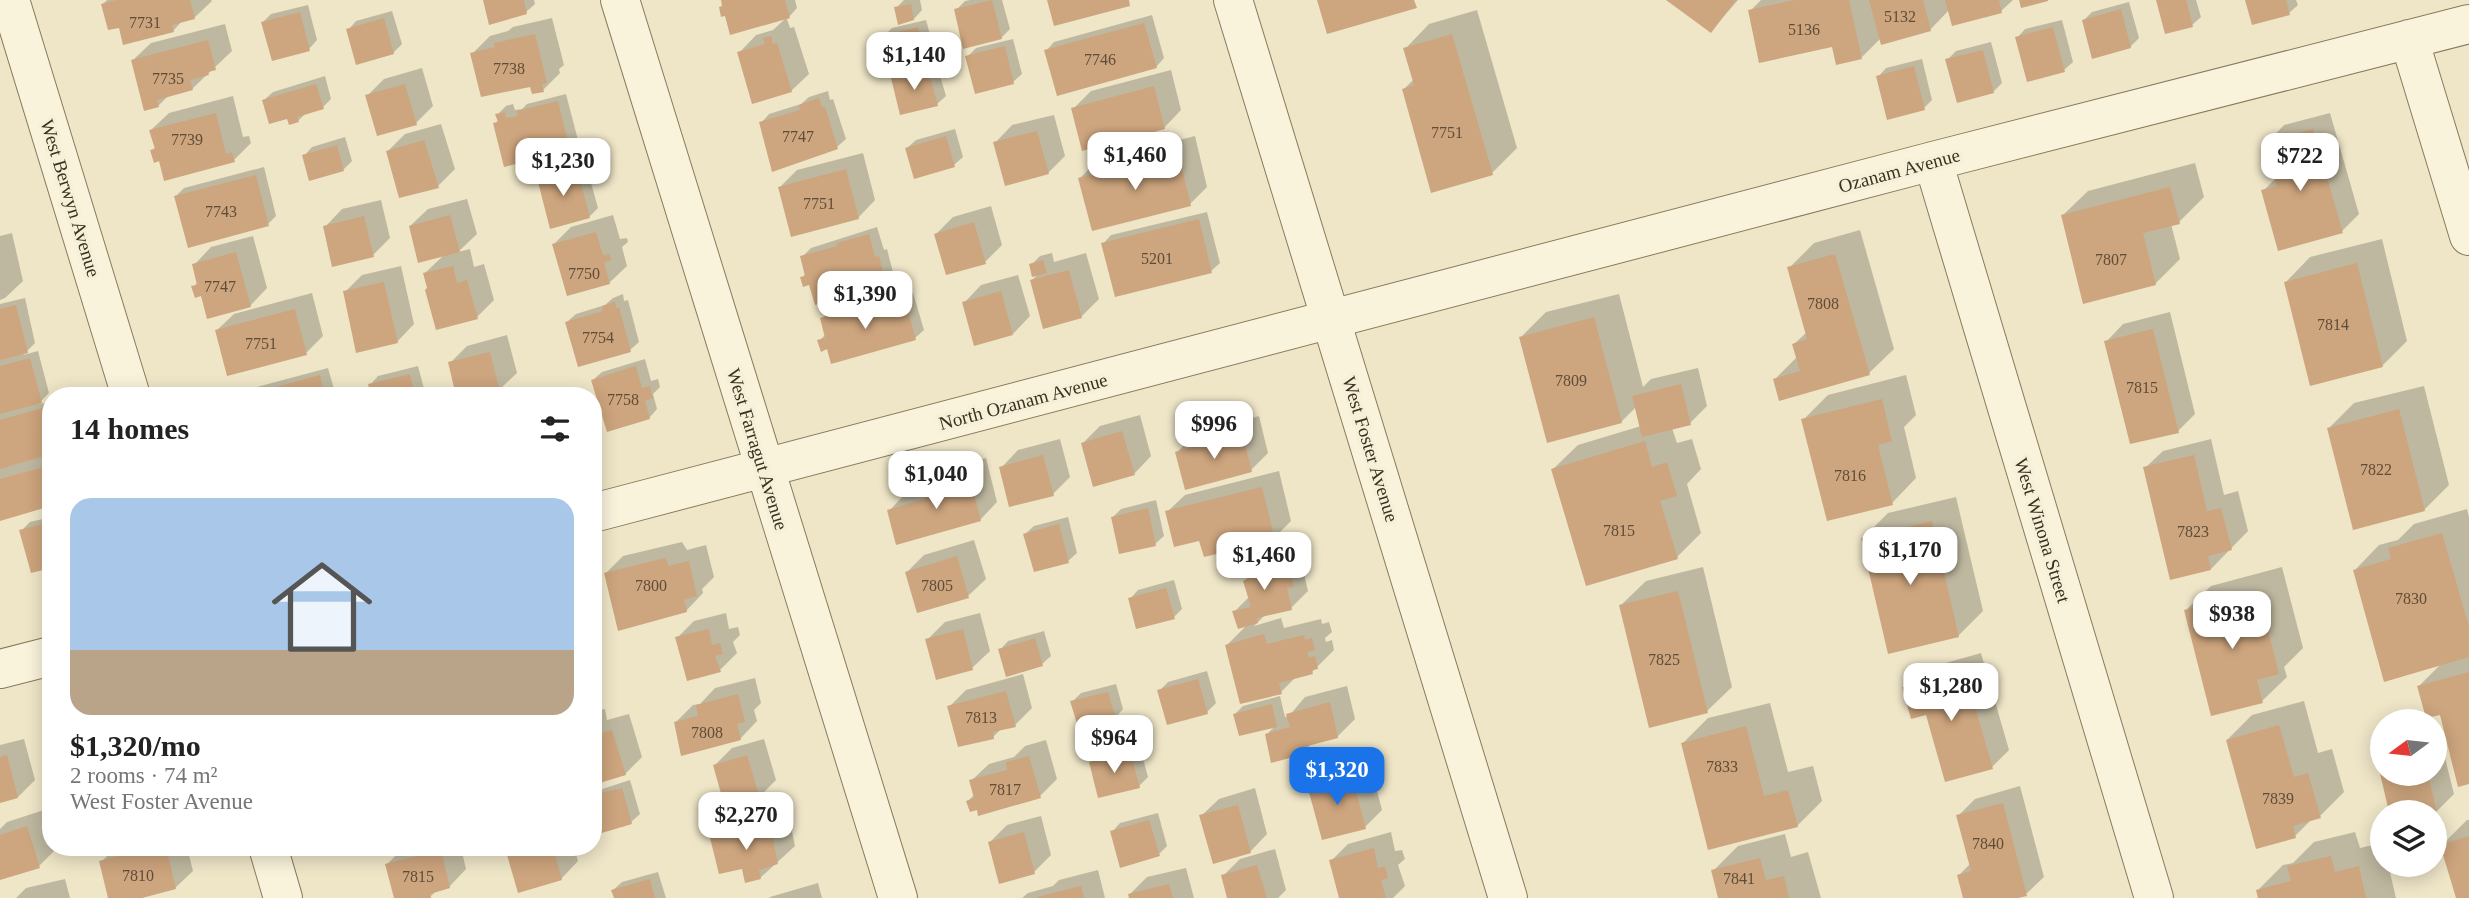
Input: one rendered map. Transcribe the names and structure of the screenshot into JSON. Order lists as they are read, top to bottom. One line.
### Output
{"streets":{"street":["Ozanam Avenue","West Berwyn Avenue","North Ozanam Avenue","West Farragut Avenue","West Foster Avenue","West Winona Street"]},"crossings":[["Ozanam Avenue","North Ozanam Avenue"],["Ozanam Avenue","West Foster Avenue"],["Ozanam Avenue","West Winona Street"],["North Ozanam Avenue","West Farragut Avenue"],["North Ozanam Avenue","West Foster Avenue"]],"house_numbers":["5132","7731","5136","7746","7738","7735","7751","7747","7739","7751","7743","5201","7807","7750","7747","7808","7814","7754","7751","7809","7815","7758","7822","7816","7815","7823","7800","7805","7830","7825","7813","7808","7833","7817","7839","7840","7810","7815","7841"],"north":"left","page":{"price":["$1,140","$1,460","$722","$1,230","$1,390","$996","$1,040","$1,170","$1,460","$938","$1,280","$964","$1,320","$2,270"],"heading":"14 homes","list":[{"name":"$1,320/mo","note":"2 rooms · 74 m² · West Foster Avenue"}]}}
